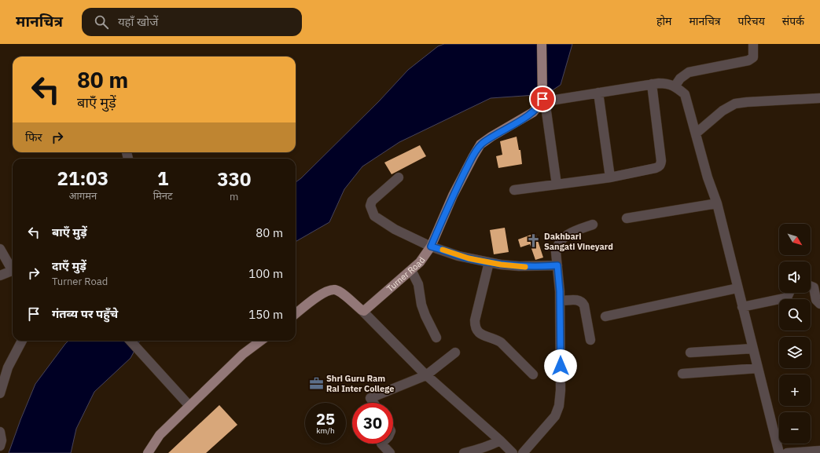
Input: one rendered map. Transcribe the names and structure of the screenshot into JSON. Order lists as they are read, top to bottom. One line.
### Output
{"streets":{"main road":["Turner Road"]},"places":{"church":["Dakhbari Sangati Vineyard"],"office":["Shri Guru Ram Rai Inter College"]},"north":"bottom right","page":{"header":"मानचित्र","search":"यहाँ खोजें","nav":["होम","मानचित्र","परिचय","संपर्क"],"turn":["80 m","बाएँ मुड़ें"],"then":"फिर","eta":["21:03","आगमन","1","मिनट","330","m"],"list":[{"name":"बाएँ मुड़ें","value":"80 m"},{"name":"दाएँ मुड़ें","note":"Turner Road","value":"100 m"},{"name":"गंतव्य पर पहुँचे","value":"150 m"}],"map_buttons":["+","−"],"speed":"25 km/h","limit":"30"}}
